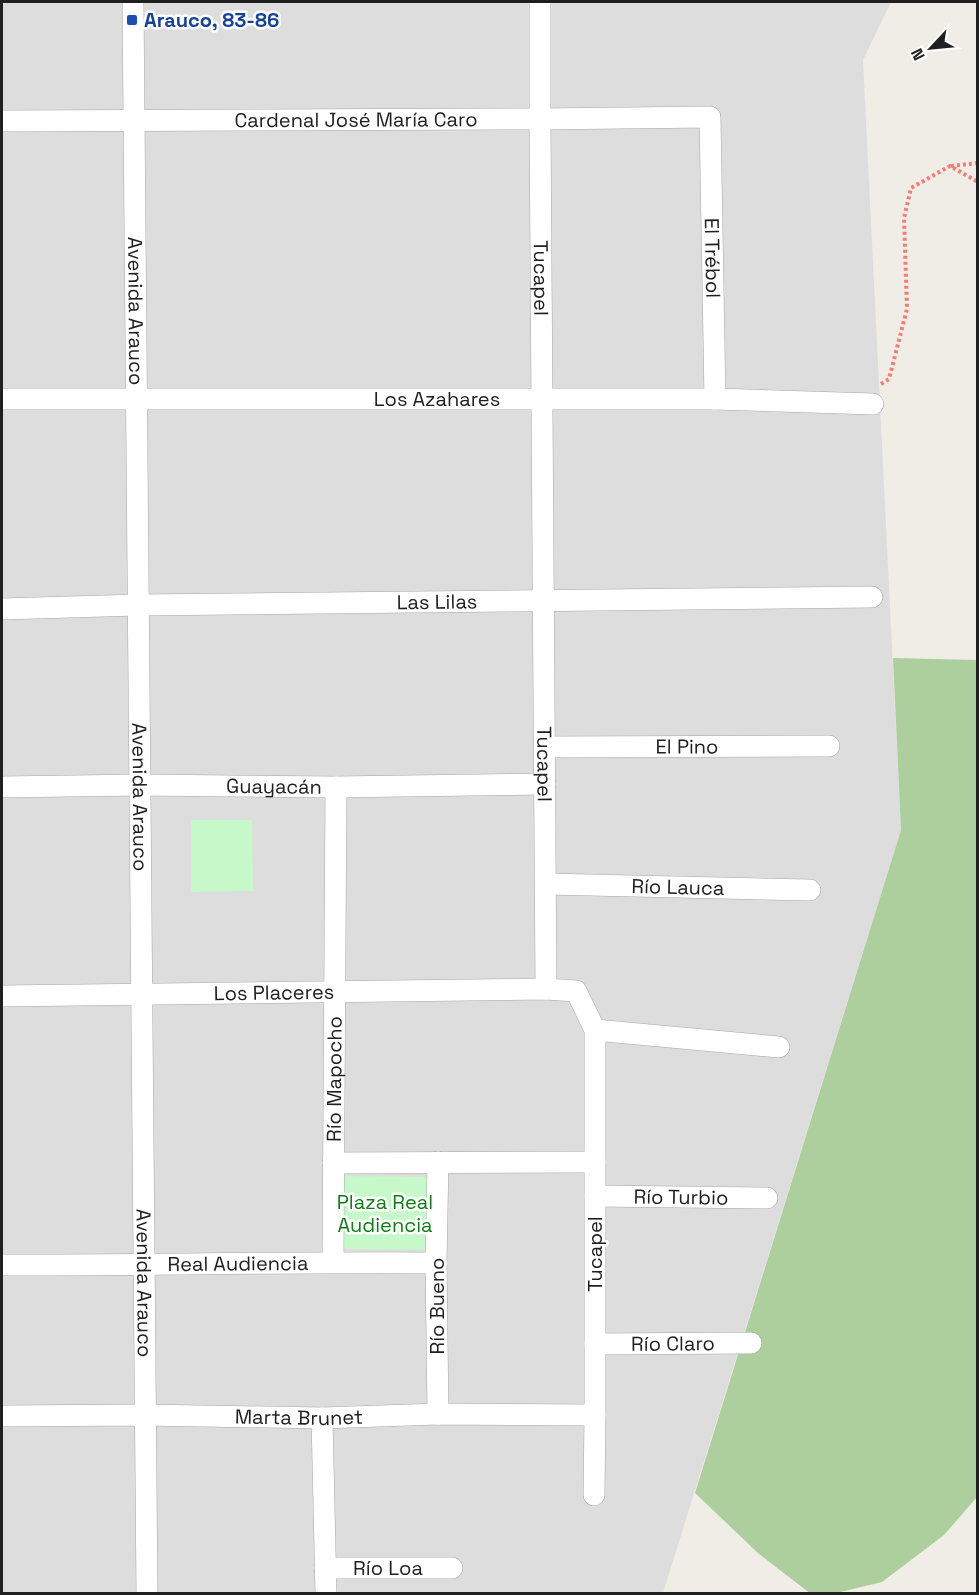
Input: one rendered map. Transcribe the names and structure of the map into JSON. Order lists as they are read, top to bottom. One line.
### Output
{"streets":{"street":["Cardenal José María Caro","El Trébol","Tucapel","Avenida Arauco","Los Azahares","Las Lilas","El Pino","Guayacán","Río Lauca","Los Placeres","Río Mapocho","Río Turbio","Real Audiencia","Río Bueno","Río Claro","Marta Brunet","Río Loa"]},"crossings":[["Cardenal José María Caro","El Trébol"],["Cardenal José María Caro","Tucapel"],["Cardenal José María Caro","Avenida Arauco"],["El Trébol","Los Azahares"],["Tucapel","Los Azahares"],["Tucapel","Las Lilas"],["Tucapel","El Pino"],["Tucapel","Guayacán"],["Tucapel","Río Lauca"],["Tucapel","Los Placeres"],["Tucapel","Río Turbio"],["Tucapel","Río Claro"],["Tucapel","Marta Brunet"],["Avenida Arauco","Los Azahares"],["Avenida Arauco","Las Lilas"],["Avenida Arauco","Guayacán"],["Avenida Arauco","Los Placeres"],["Avenida Arauco","Real Audiencia"],["Avenida Arauco","Marta Brunet"],["Guayacán","Río Mapocho"],["Los Placeres","Río Mapocho"],["Río Mapocho","Real Audiencia"],["Real Audiencia","Río Bueno"],["Río Bueno","Marta Brunet"]],"parks":["Plaza Real Audiencia"],"places":{"transit":["Arauco, 83-86"]},"north":"bottom left"}
